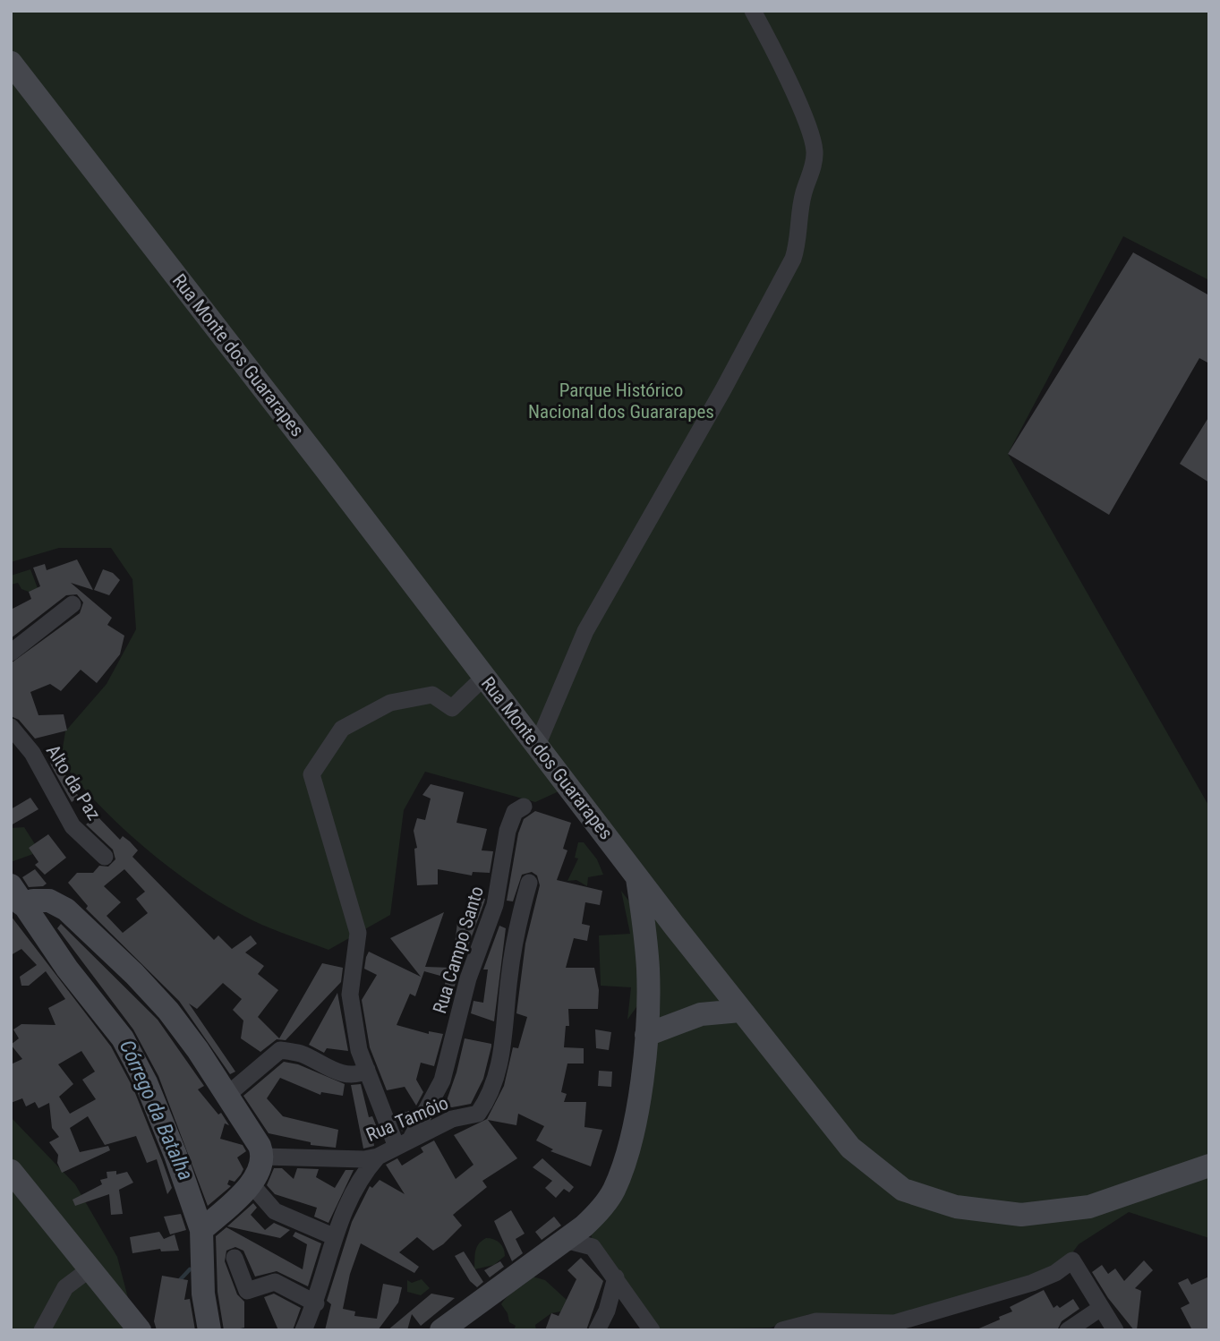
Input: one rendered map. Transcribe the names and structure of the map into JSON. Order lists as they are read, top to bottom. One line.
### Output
{"streets":{"main road":["Rua Monte dos Guararapes"],"street":["Alto da Paz","Rua Campo Santo","Rua Tamôio"]},"crossings":[["Rua Campo Santo","Rua Tamôio"]],"water":["Córrego da Batalha"],"parks":["Parque Histórico Nacional dos Guararapes"]}
